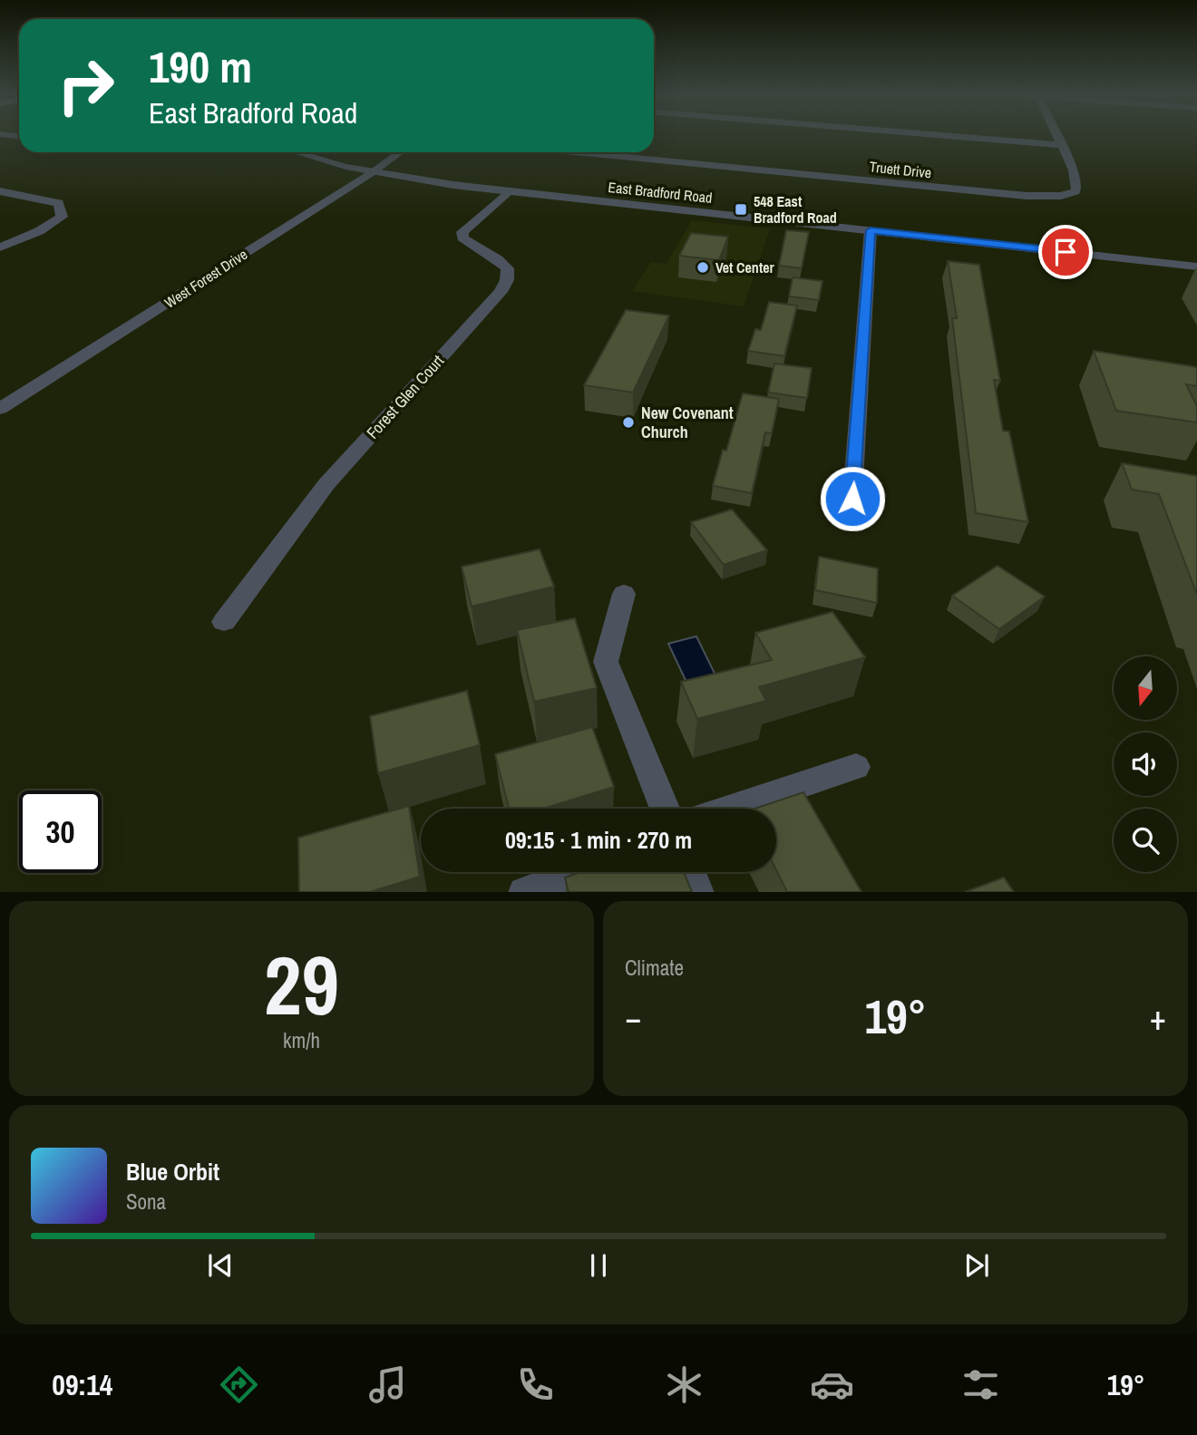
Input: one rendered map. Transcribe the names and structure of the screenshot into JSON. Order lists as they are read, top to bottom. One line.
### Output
{"streets":{"street":["Truett Drive","East Bradford Road","West Forest Drive","Forest Glen Court"]},"crossings":[["East Bradford Road","West Forest Drive"],["East Bradford Road","Forest Glen Court"]],"places":{"transit":["548 East Bradford Road"],"other":["Vet Center","New Covenant Church"]},"north":"bottom","page":{"turn":["190 m","East Bradford Road"],"limit":"30","trip":"09:15 · 1 min · 270 m","tile":[["29","km/h"],"Climate"],"heat":["−","19°","+"],"song":["Blue Orbit","Sona"],"tabs":["09:14","19°"]}}
